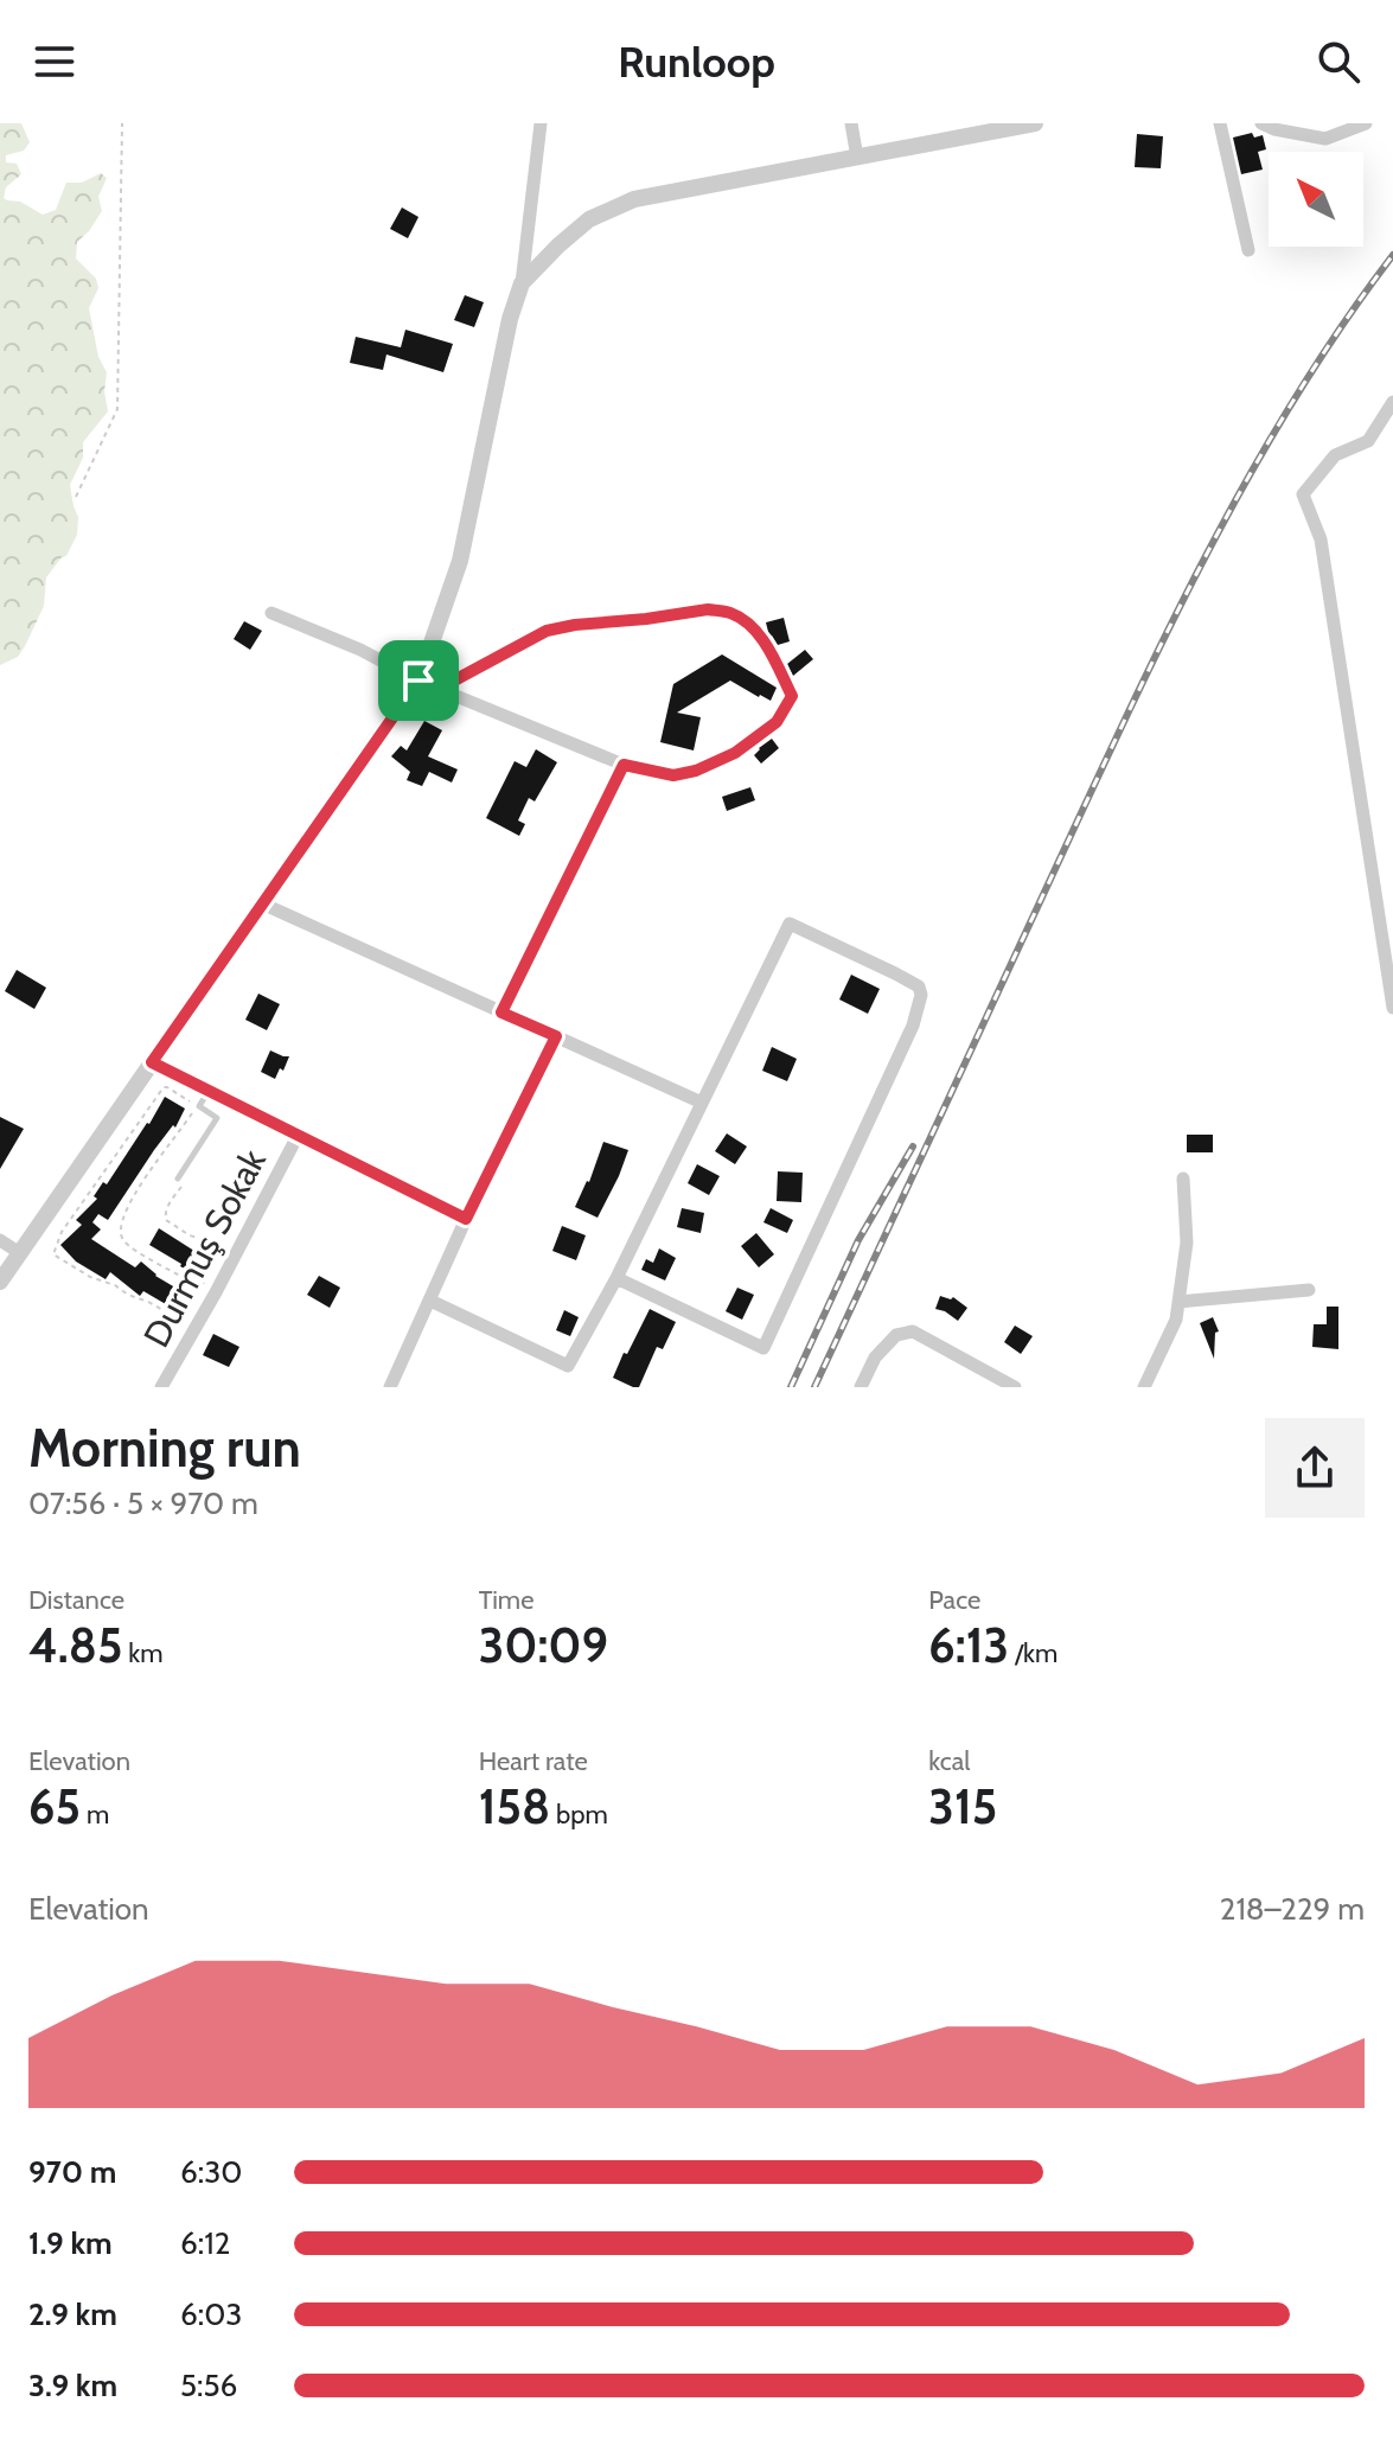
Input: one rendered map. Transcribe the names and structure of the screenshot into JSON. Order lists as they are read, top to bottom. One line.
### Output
{"streets":{"street":["Durmuş Sokak"]},"north":"top left","page":{"header":"Runloop","heading":["Morning run","07:56 · 5 × 970 m"],"stats":[["Distance","4.85 km"],["Time","30:09"],["Pace","6:13 /km"],["Elevation","65 m"],["Heart rate","158 bpm"],["kcal","315"]],"chart":["Elevation","218–229 m"],"list":[{"name":"970 m","note":"6:30"},{"name":"1.9 km","note":"6:12"},{"name":"2.9 km","note":"6:03"},{"name":"3.9 km","note":"5:56"}]}}
